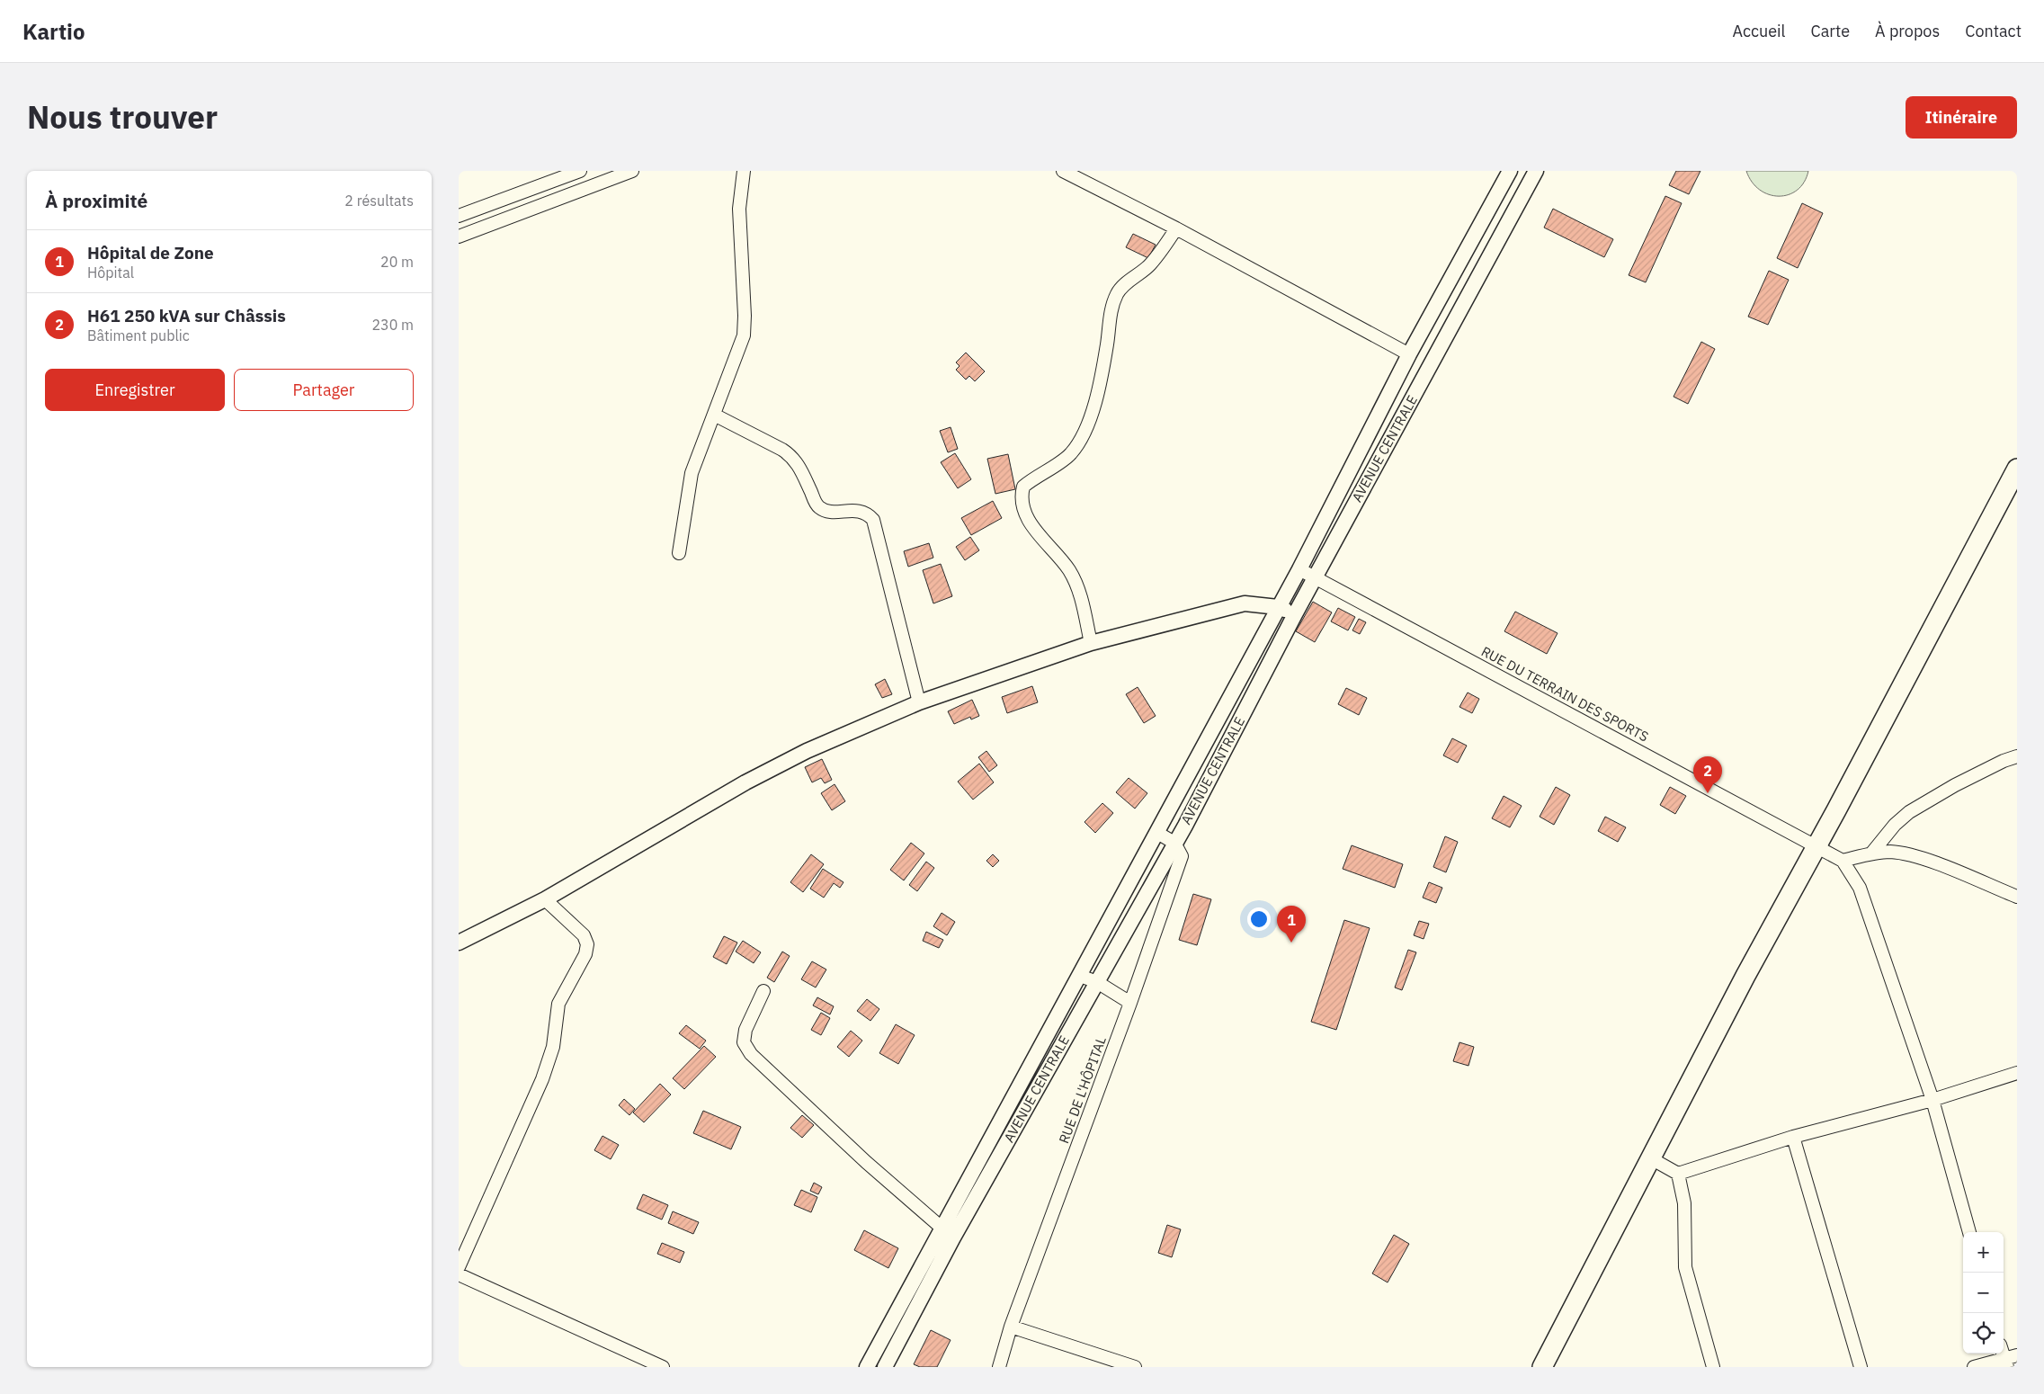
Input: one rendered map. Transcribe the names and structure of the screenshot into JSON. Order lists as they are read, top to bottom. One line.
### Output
{"streets":{"street":["AVENUE CENTRALE","RUE DU TERRAIN DES SPORTS","RUE DE L'HÔPITAL"]},"crossings":[["AVENUE CENTRALE","RUE DU TERRAIN DES SPORTS"],["AVENUE CENTRALE","RUE DE L'HÔPITAL"]],"page":{"header":"Kartio","nav":["Accueil","Carte","À propos","Contact"],"title":"Nous trouver","buttons":["Itinéraire",["Enregistrer","Partager"]],"heading":["À proximité","2 résultats"],"list":[{"mark":"1","name":"Hôpital de Zone","note":"Hôpital","value":"20 m"},{"mark":"2","name":"H61 250 kVA sur Châssis","note":"Bâtiment public","value":"230 m"}],"pins":["2","1"],"map_buttons":["+","−"]}}
